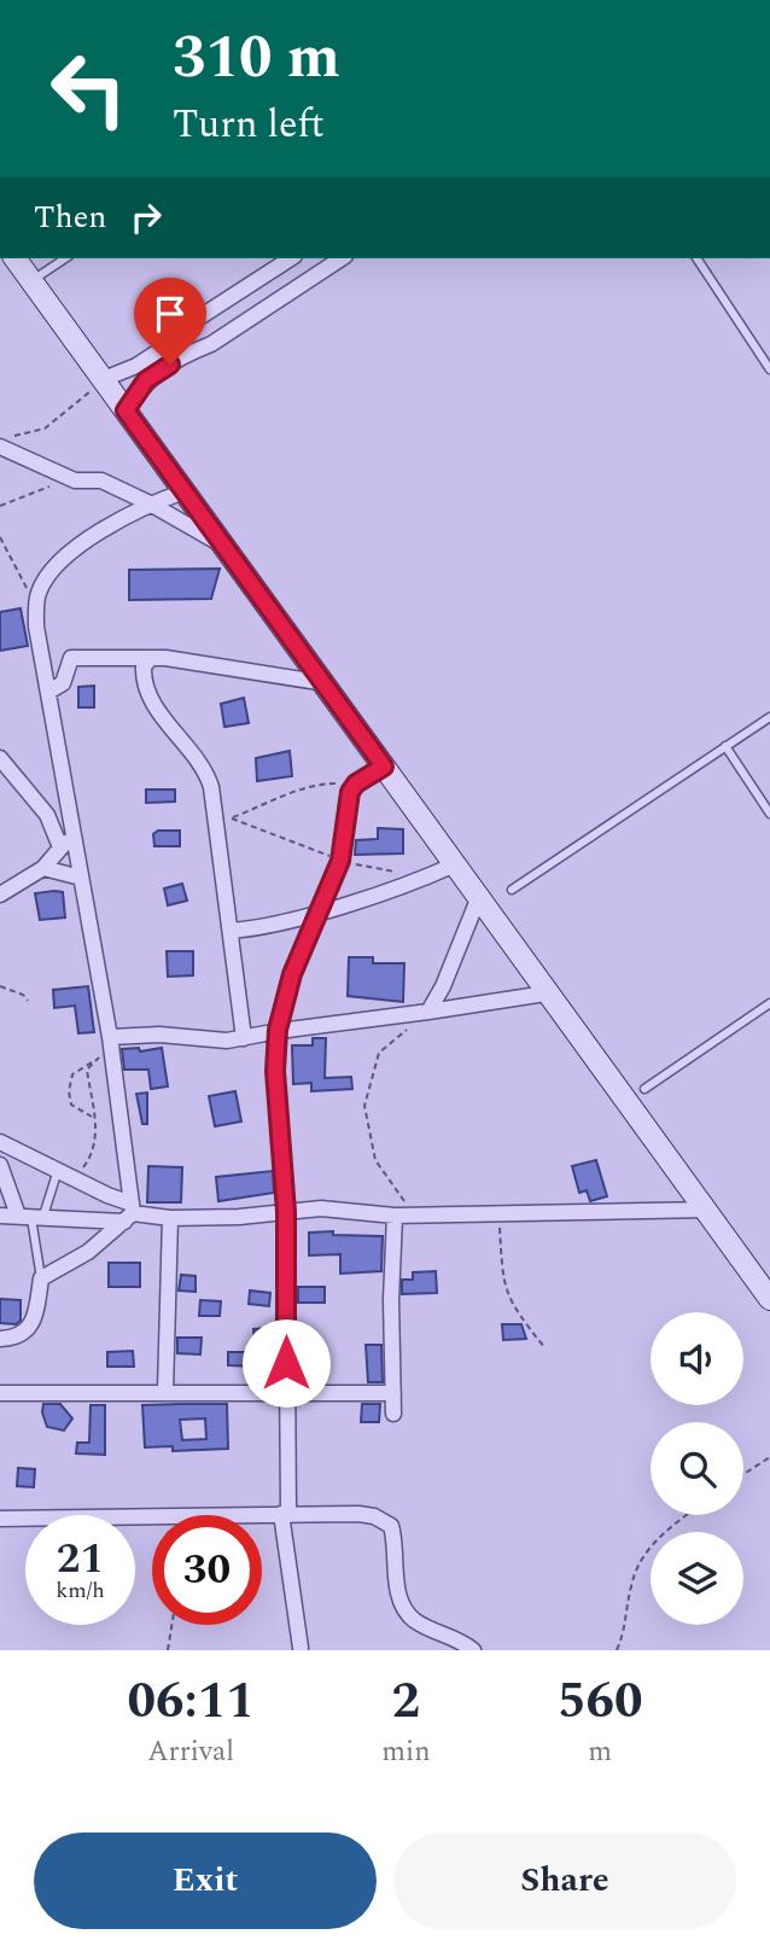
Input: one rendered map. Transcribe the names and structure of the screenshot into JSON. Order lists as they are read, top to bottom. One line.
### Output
{"page":{"turn":["310 m","Turn left"],"then":"Then","speed":"21 km/h","limit":"30","eta":["06:11","Arrival","2","min","560","m"],"buttons":["Exit","Share"]}}
